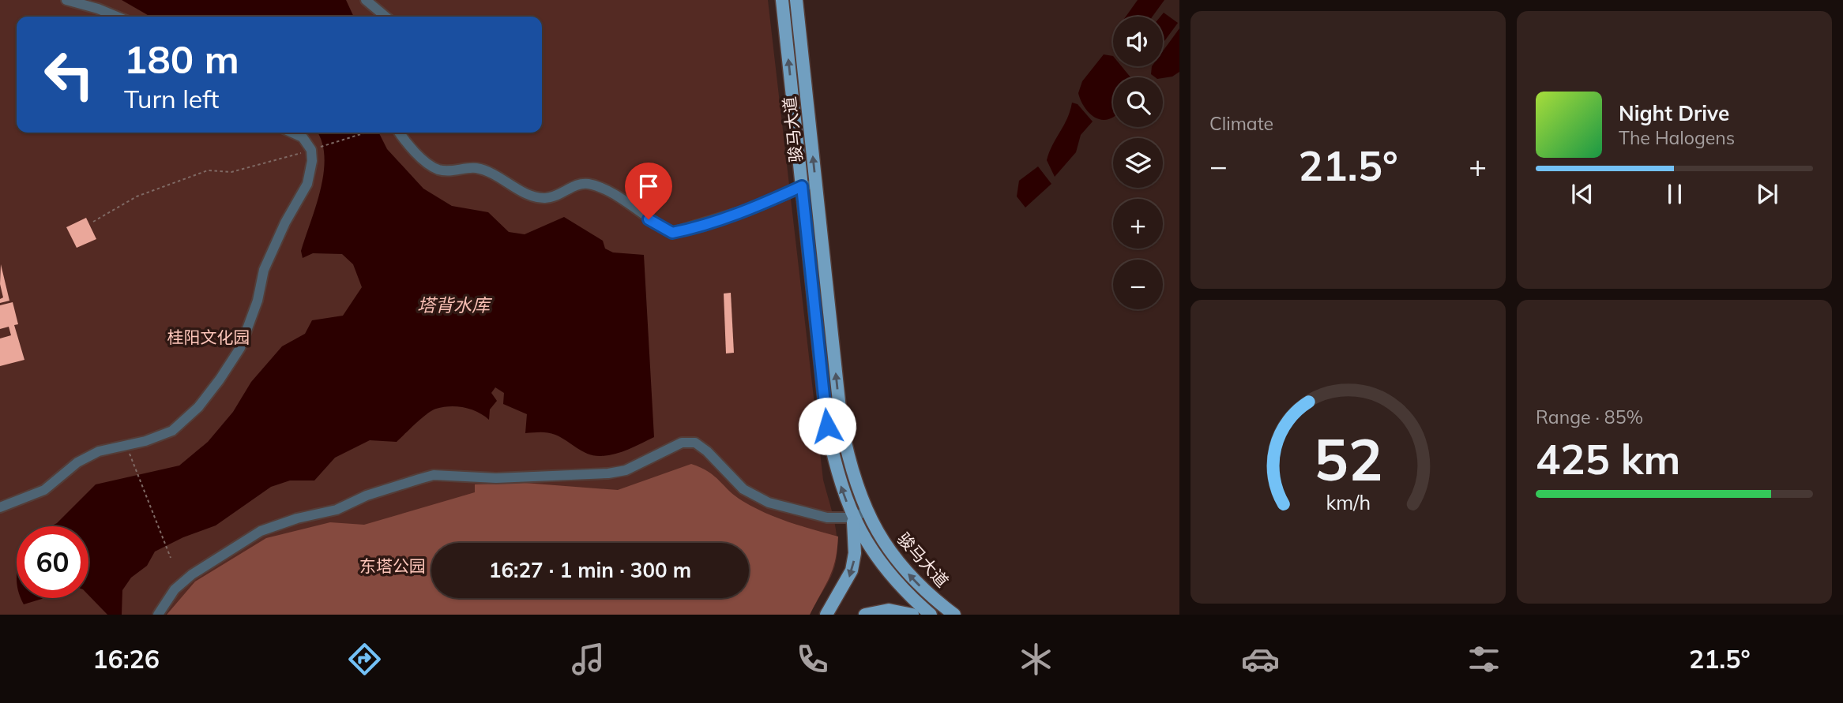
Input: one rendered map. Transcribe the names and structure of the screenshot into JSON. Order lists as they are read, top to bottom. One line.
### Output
{"streets":{"main road":["骏马大道"]},"one_way":["骏马大道"],"water":["塔背水库"],"parks":["桂阳文化园","东塔公园"],"page":{"tile":["Climate",["Range · 85%","425 km"]],"map_buttons":["+","−"],"turn":["180 m","Turn left"],"song":["Night Drive","The Halogens"],"heat":["−","21.5°","+"],"limit":"60","trip":"16:27 · 1 min · 300 m","tabs":["16:26","21.5°"],"gauge":["52","km/h"]}}
